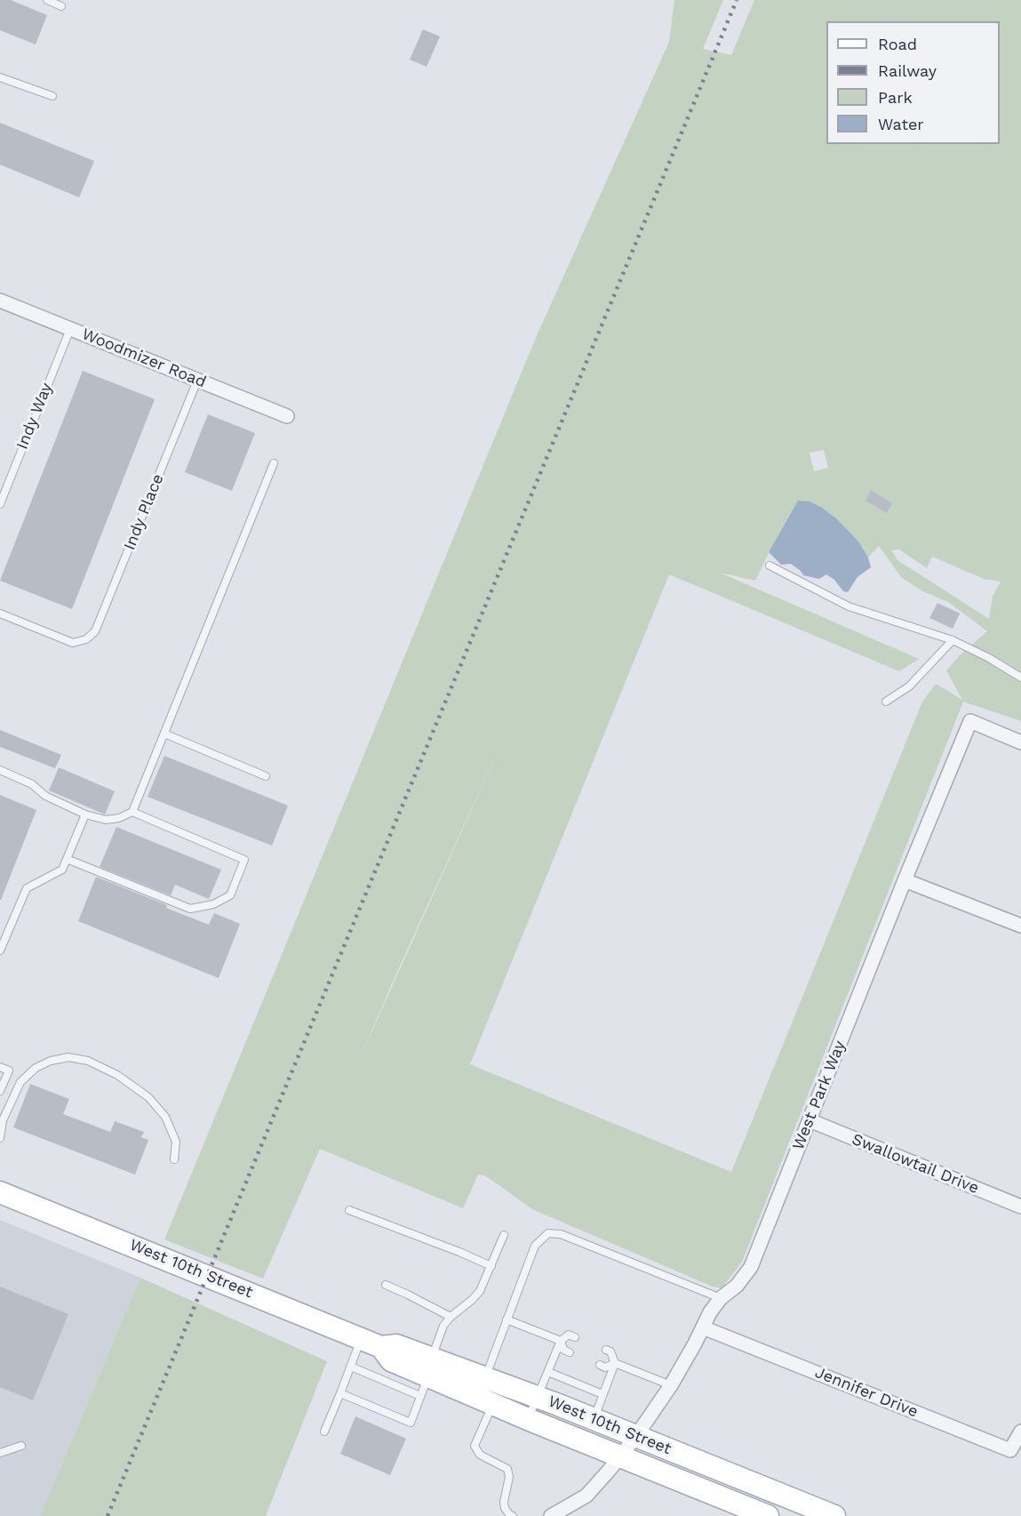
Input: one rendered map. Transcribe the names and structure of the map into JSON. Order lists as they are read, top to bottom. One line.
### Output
{"streets":{"main road":["West 10th Street"],"street":["Woodmizer Road","West Park Way","Swallowtail Drive","Jennifer Drive"],"lane":["Indy Way","Indy Place"]},"crossings":[["Woodmizer Road","Indy Way"],["Woodmizer Road","Indy Place"],["West Park Way","Swallowtail Drive"],["West Park Way","West 10th Street"],["West Park Way","Jennifer Drive"]],"legend":["Road","Railway","Park","Water"]}
